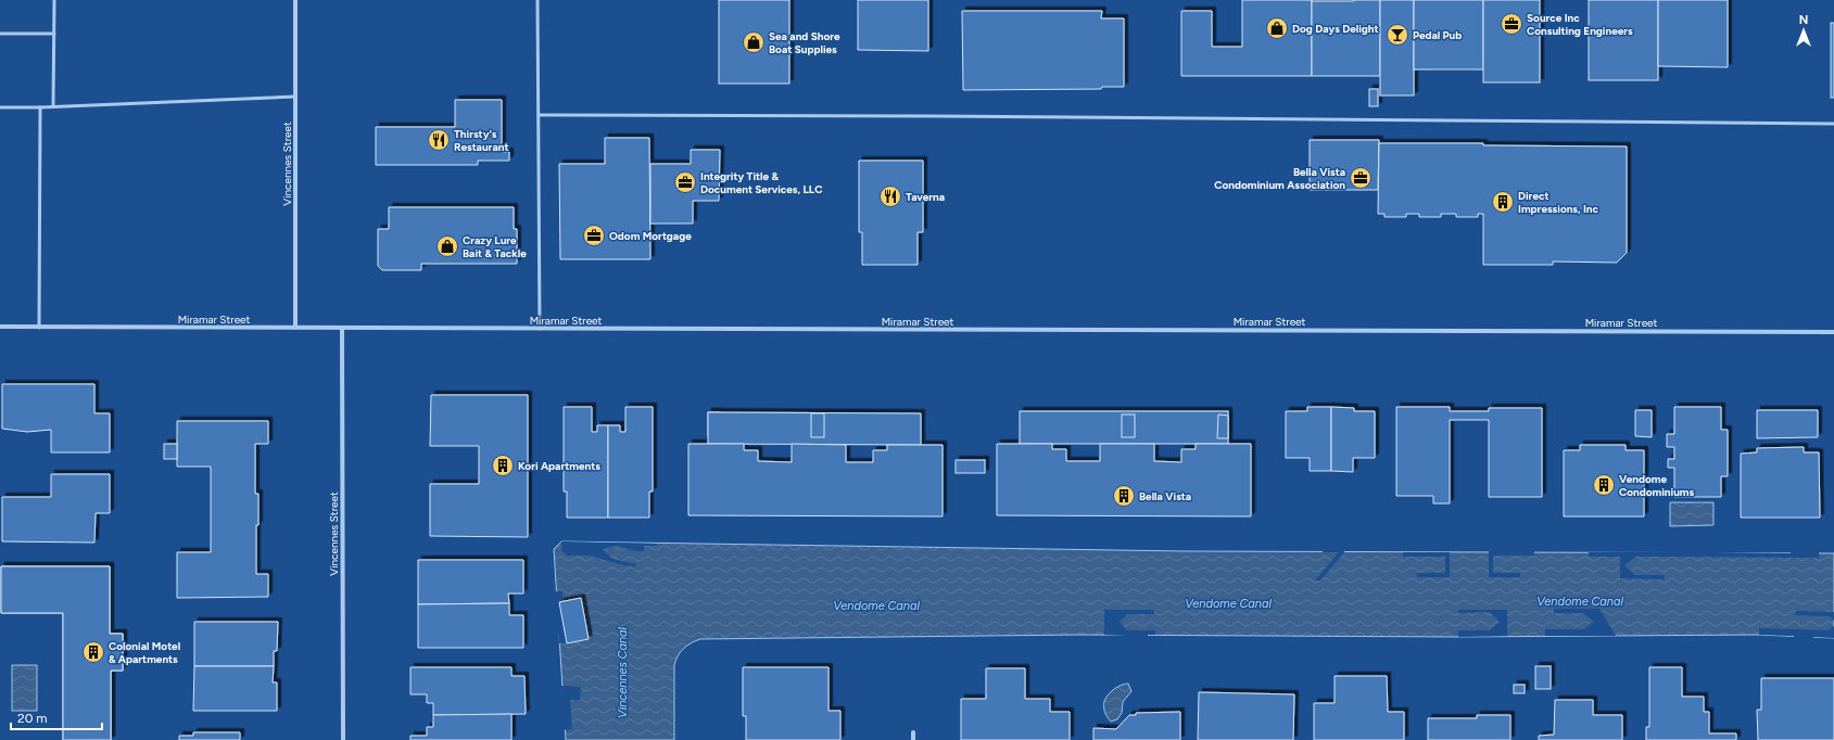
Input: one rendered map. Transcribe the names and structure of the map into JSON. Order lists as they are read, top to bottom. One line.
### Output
{"streets":{"street":["Vincennes Street","Miramar Street"]},"crossings":[["Vincennes Street","Miramar Street"]],"water":["Vendome Canal","Vincennes Canal"],"places":{"office":["Source Inc Consulting Engineers","Bella Vista Condominium Association","Integrity Title & Document Services, LLC","Odom Mortgage"],"shop":["Dog Days Delight","Sea and Shore Boat Supplies","Crazy Lure Bait & Tackle"],"bar":["Pedal Pub"],"restaurant":["Thirsty's Restaurant","Taverna"],"building":["Direct Impressions, Inc","Kori Apartments","Vendome Condominiums","Bella Vista","Colonial Motel & Apartments"]},"scale_bar":"20 m","north":"top"}
